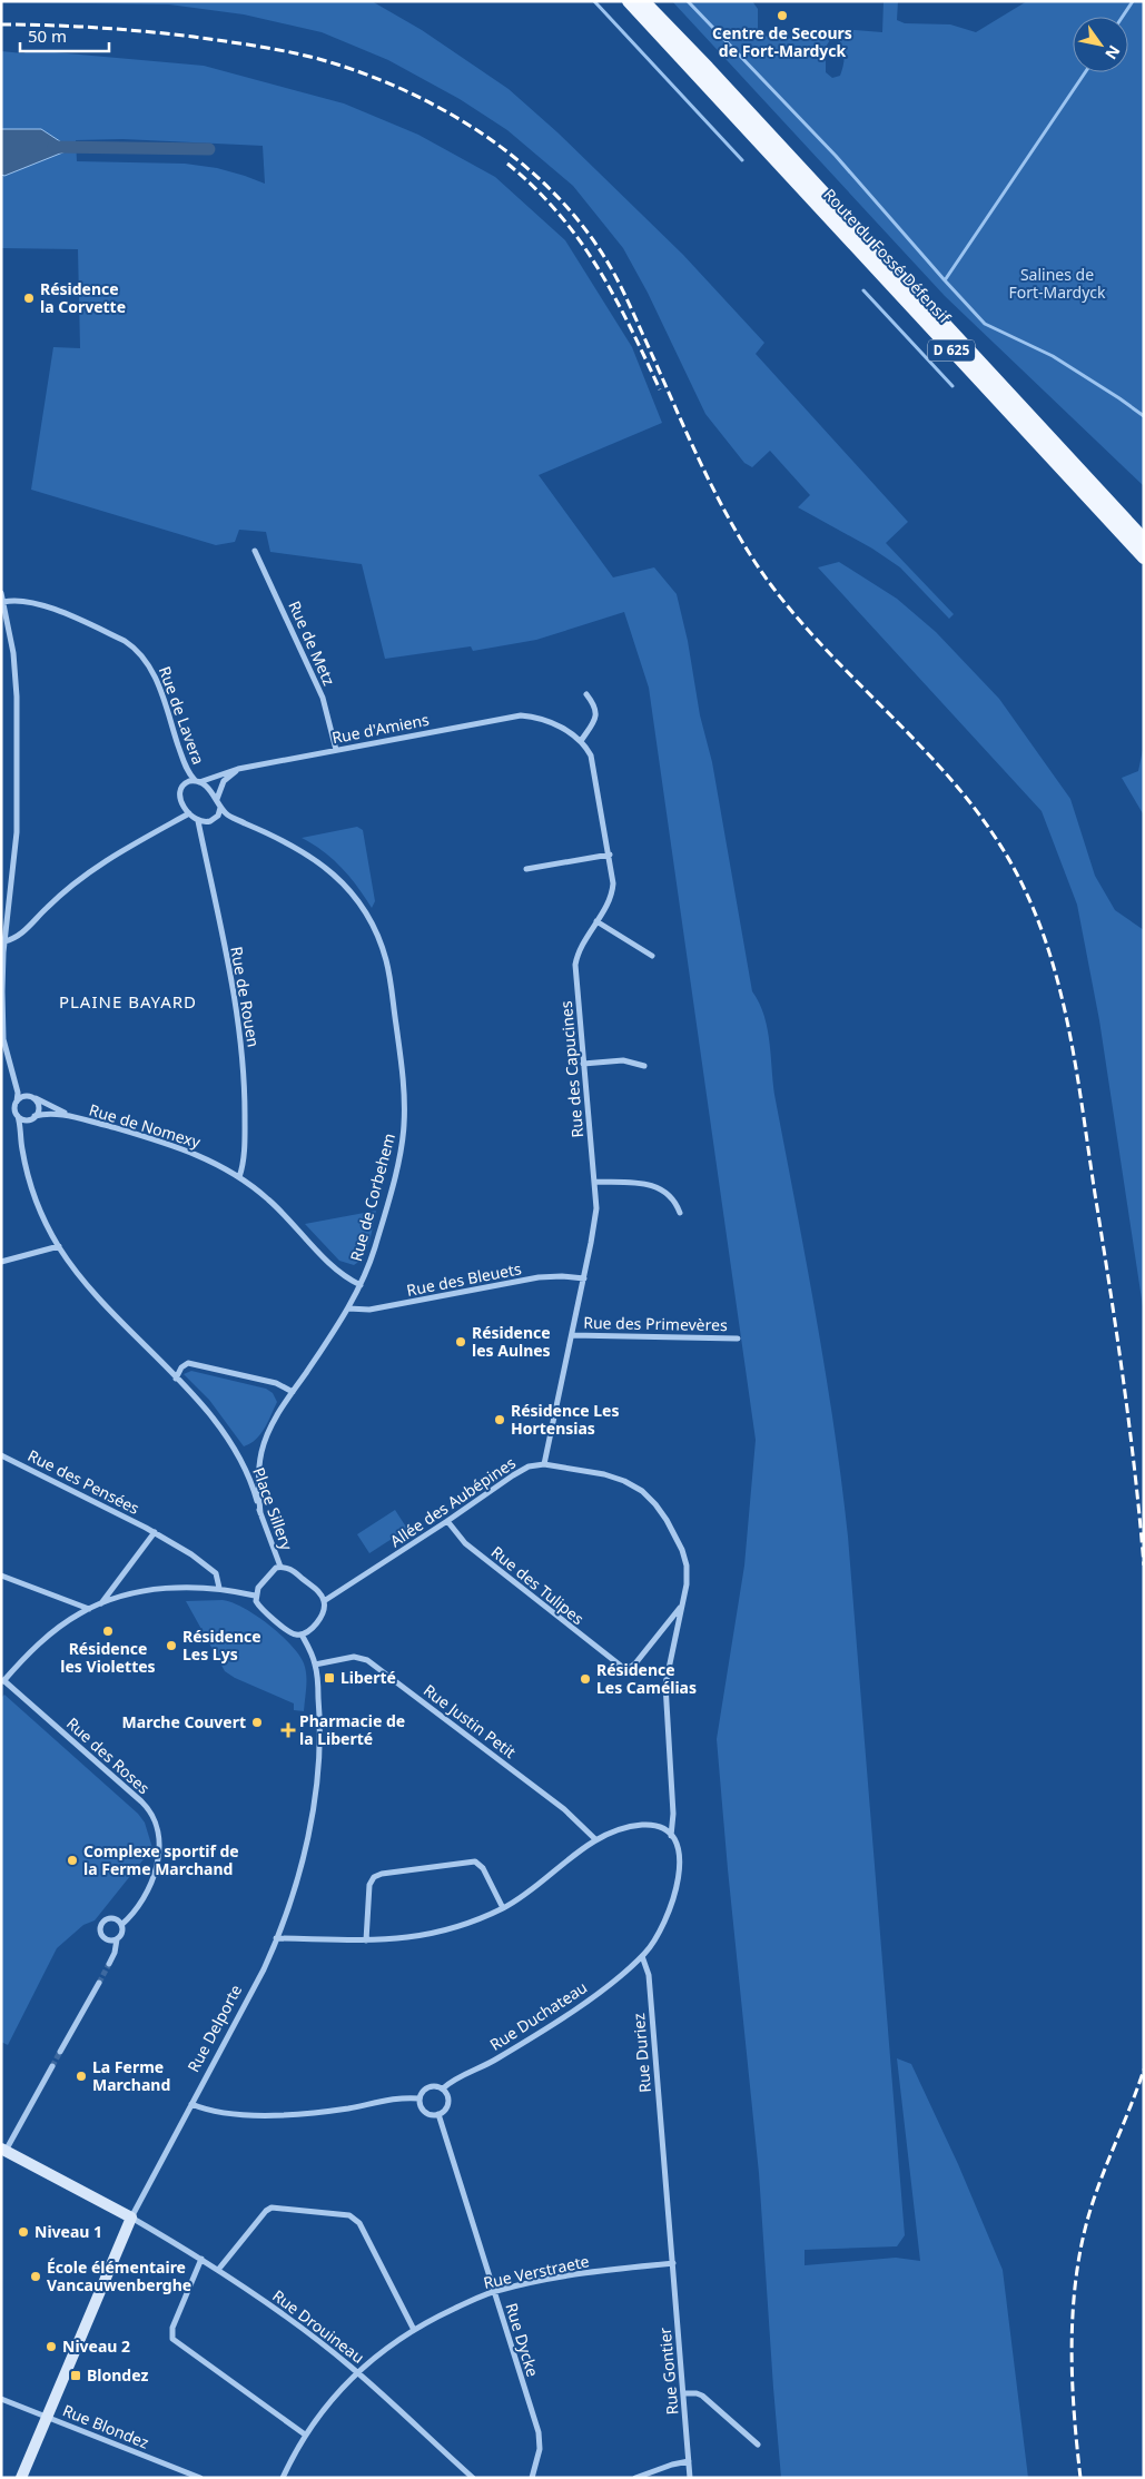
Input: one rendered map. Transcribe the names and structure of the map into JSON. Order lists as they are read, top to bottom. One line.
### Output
{"streets":{"main road":["Route du Fossé Défensif","D 625"],"street":["Rue de Metz","Rue de Lavera","Rue d'Amiens","Rue de Rouen","Rue des Capucines","Rue de Nomexy","Rue de Corbehem","Rue des Bleuets","Rue des Primevères","Rue des Pensées","Allée des Aubépines","Place Sillery","Rue des Tulipes","Rue Justin Petit","Rue des Roses","Rue Duchateau","Rue Delporte","Rue Duriez","Rue Verstraete","Rue Drouineau","Rue Dycke","Rue Gontier","Rue Blondez"]},"crossings":[["Rue de Metz","Rue d'Amiens"],["Rue de Lavera","Rue d'Amiens"],["Rue de Lavera","Rue de Rouen"],["Rue de Lavera","Rue de Corbehem"],["Rue d'Amiens","Rue de Rouen"],["Rue d'Amiens","Rue des Capucines"],["Rue d'Amiens","Rue de Corbehem"],["Rue de Rouen","Rue de Nomexy"],["Rue de Rouen","Rue de Corbehem"],["Rue des Capucines","Rue des Bleuets"],["Rue des Capucines","Rue des Primevères"],["Rue des Capucines","Allée des Aubépines"],["Rue de Nomexy","Rue de Corbehem"],["Rue de Nomexy","Place Sillery"],["Rue de Corbehem","Rue des Bleuets"],["Rue de Corbehem","Place Sillery"],["Allée des Aubépines","Place Sillery"],["Allée des Aubépines","Rue des Tulipes"],["Allée des Aubépines","Rue Delporte"],["Place Sillery","Rue Delporte"],["Rue Justin Petit","Rue Delporte"],["Rue Duchateau","Rue Duriez"],["Rue Duchateau","Rue Dycke"],["Rue Delporte","Rue Drouineau"],["Rue Delporte","Rue Blondez"],["Rue Duriez","Rue Verstraete"],["Rue Duriez","Rue Gontier"],["Rue Verstraete","Rue Drouineau"],["Rue Verstraete","Rue Dycke"],["Rue Verstraete","Rue Gontier"]],"districts":["PLAINE BAYARD"],"parks":["Salines de Fort-Mardyck"],"places":{"other":["Centre de Secours de Fort-Mardyck","Résidence la Corvette","Résidence les Aulnes","Résidence Les Hortensias","Résidence les Violettes","Résidence Les Lys","Résidence Les Camélias","Marche Couvert","Complexe sportif de la Ferme Marchand","La Ferme Marchand","Niveau 1","École élémentaire Vancauwenberghe","Niveau 2"],"transit":["Liberté","Blondez"],"health":["Pharmacie de la Liberté"]},"scale_bar":"50 m","north":"bottom right"}
